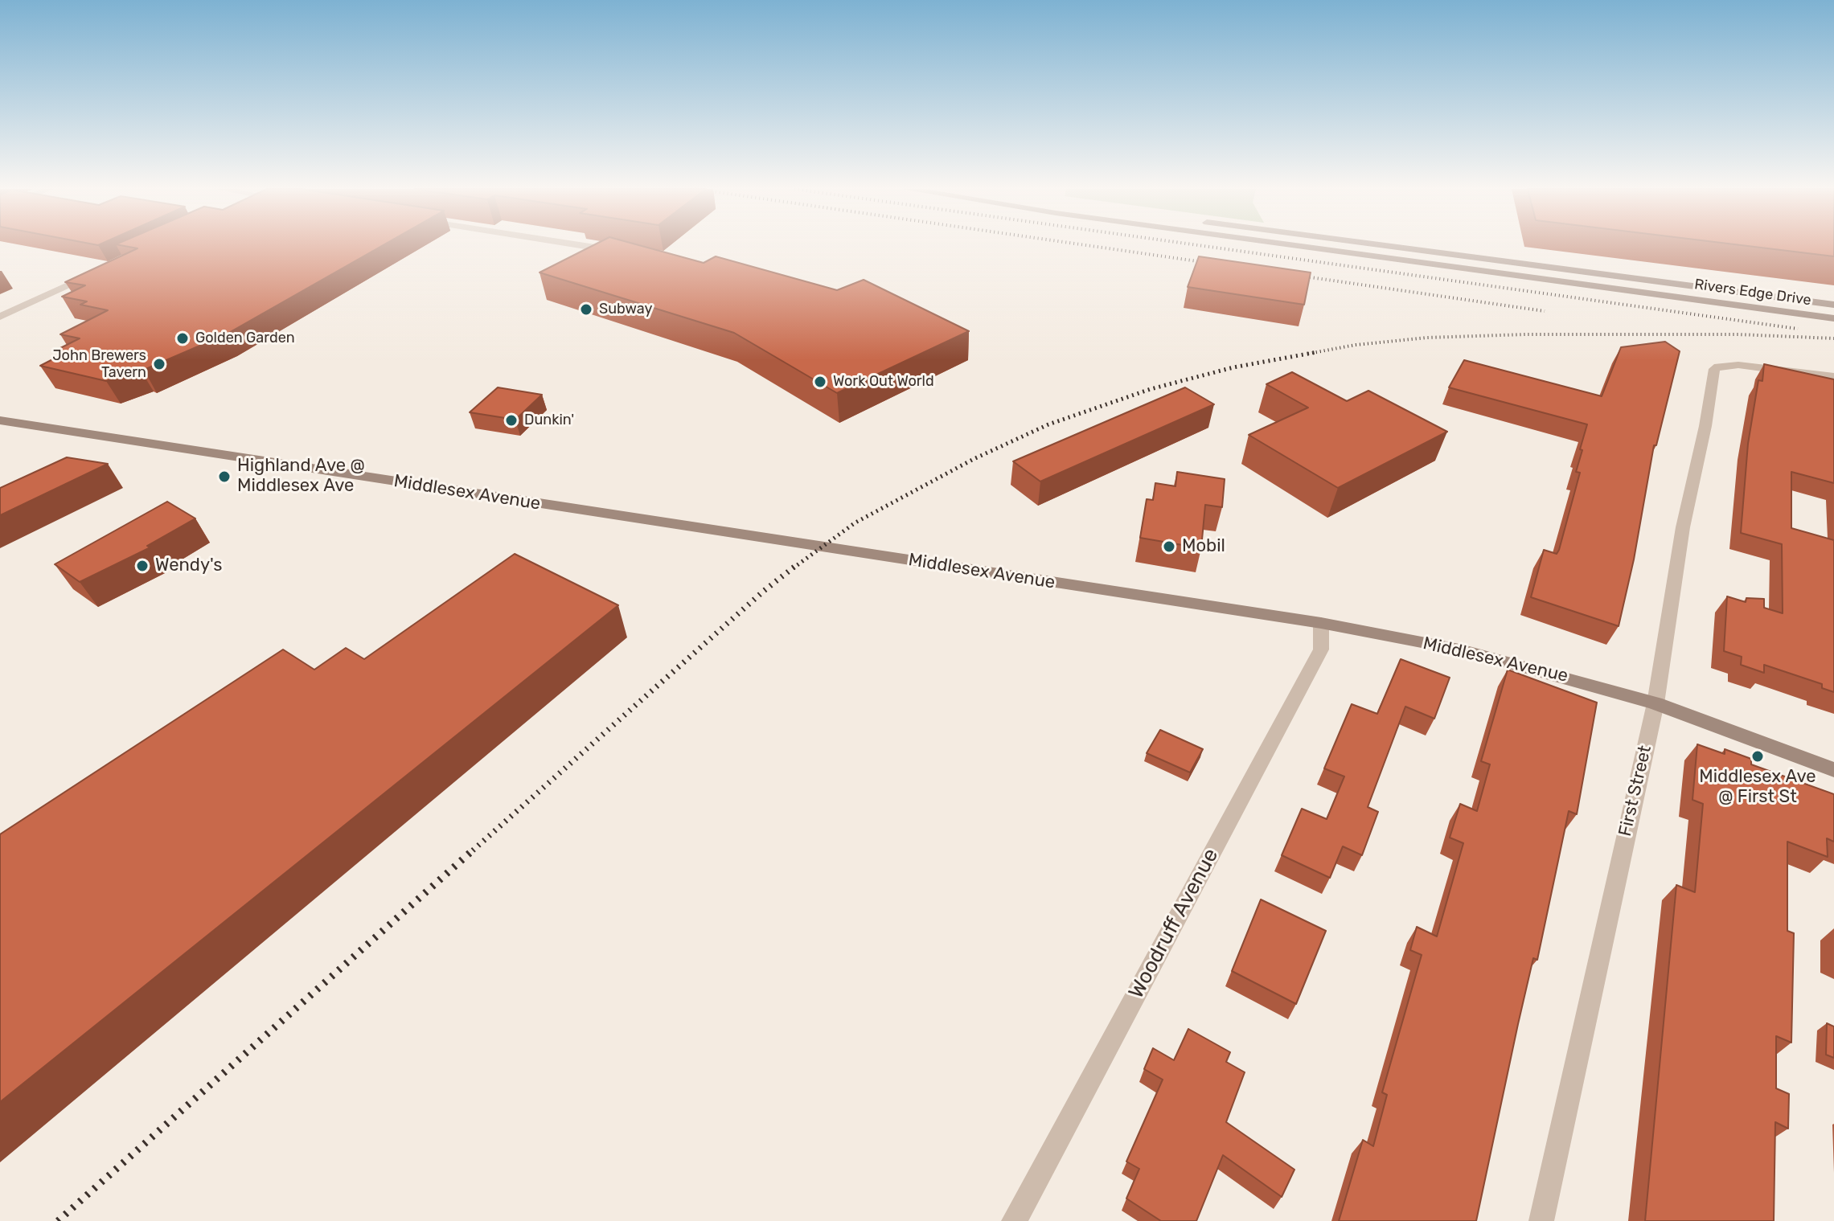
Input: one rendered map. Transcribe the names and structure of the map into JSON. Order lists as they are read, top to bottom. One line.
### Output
{"streets":{"main road":["Rivers Edge Drive","Middlesex Avenue"],"street":["First Street","Woodruff Avenue"]},"crossings":[["Middlesex Avenue","First Street"],["Middlesex Avenue","Woodruff Avenue"]],"places":["Subway","Golden Garden","John Brewers Tavern","Work Out World","Dunkin'","Highland Ave @ Middlesex Ave","Mobil","Wendy's","Middlesex Ave @ First St"]}
